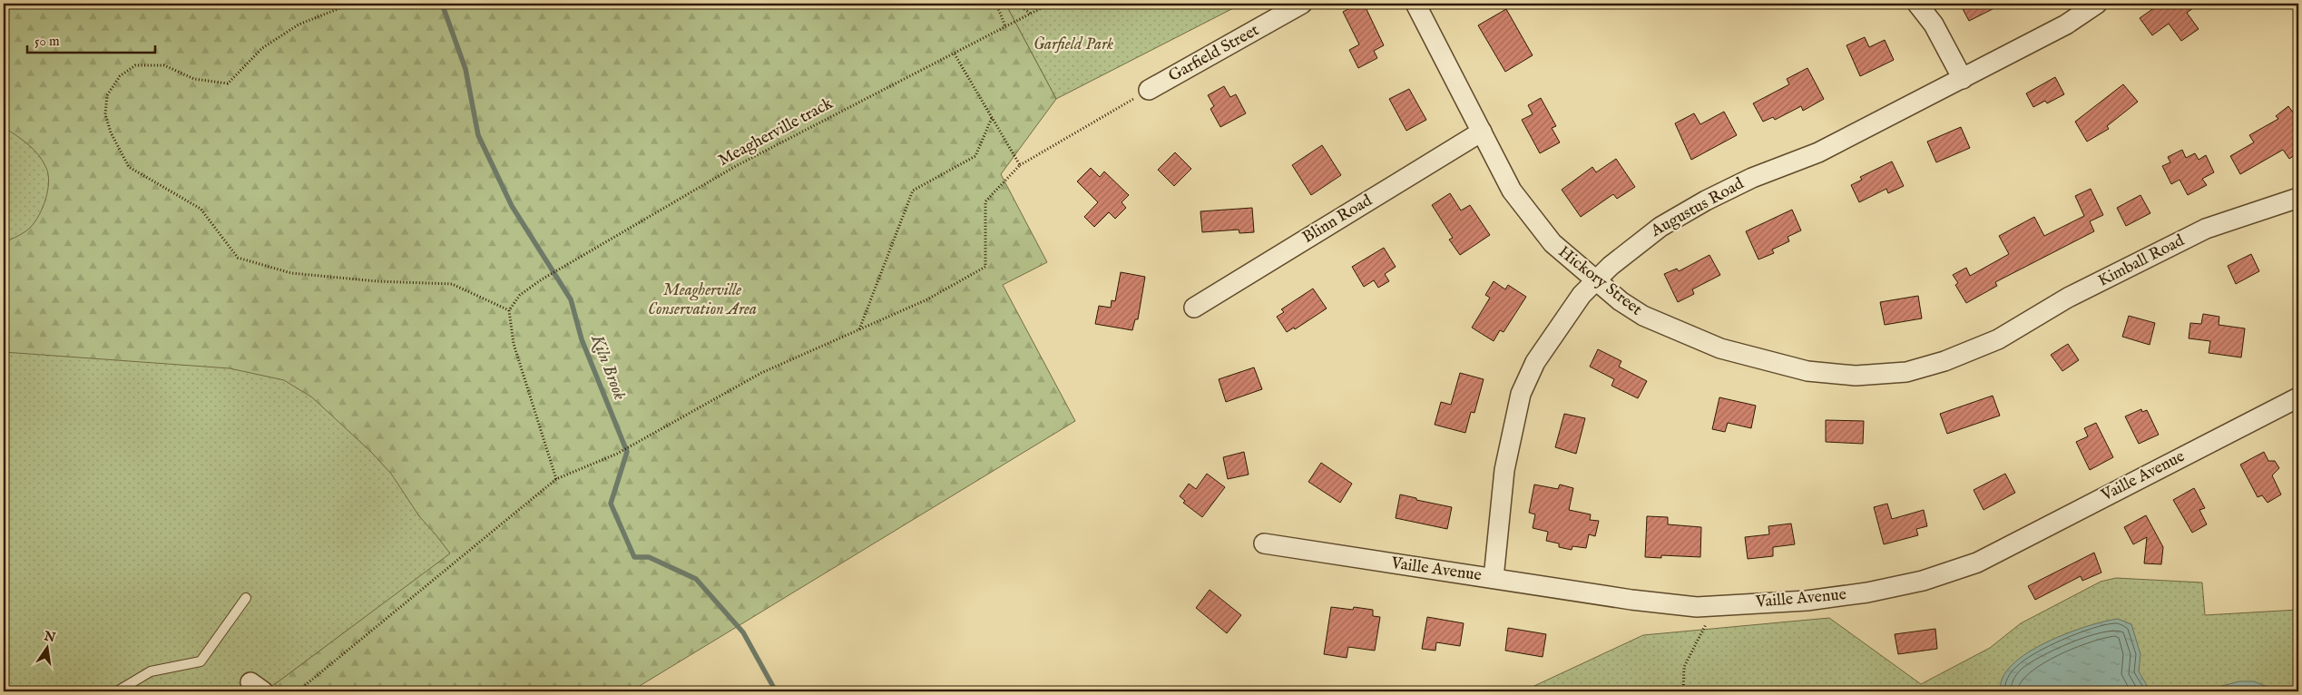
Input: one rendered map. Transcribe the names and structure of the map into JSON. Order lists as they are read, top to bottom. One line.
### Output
{"streets":{"street":["Garfield Street","Augustus Road","Blinn Road","Kimball Road","Hickory Street","Vaille Avenue"],"path":["Meagherville track"]},"crossings":[["Augustus Road","Hickory Street"],["Augustus Road","Vaille Avenue"],["Blinn Road","Hickory Street"],["Kimball Road","Hickory Street"]],"water":["Kiln Brook"],"parks":["Garfield Park","Meagherville Conservation Area"],"scale_bar":"50 m","north":"top"}
